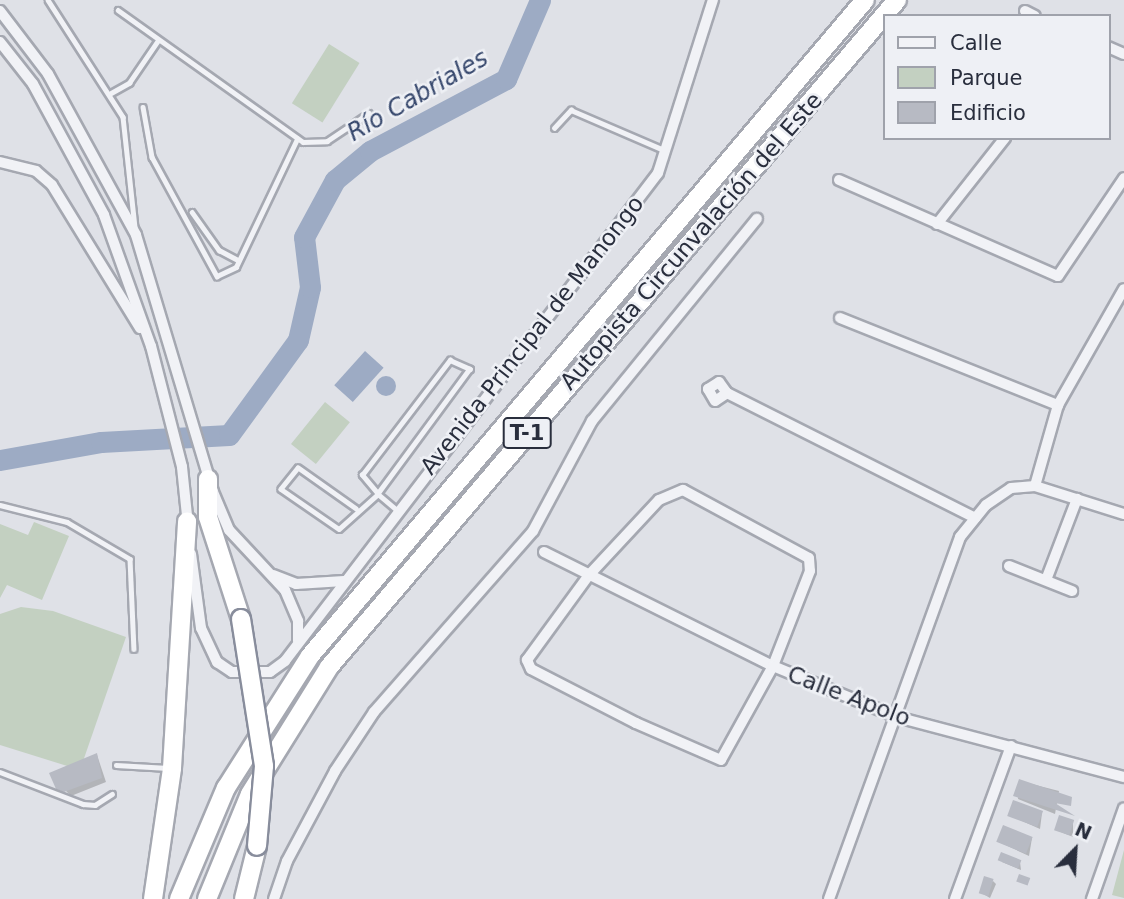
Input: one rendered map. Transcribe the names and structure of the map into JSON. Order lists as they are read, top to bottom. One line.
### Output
{"streets":{"highway":["Autopista Circunvalación del Este","T-1"],"street":["Avenida Principal de Manongo","Calle Apolo"]},"water":["Río Cabriales"],"legend":["Calle","Parque","Edificio"],"north":"top right"}
